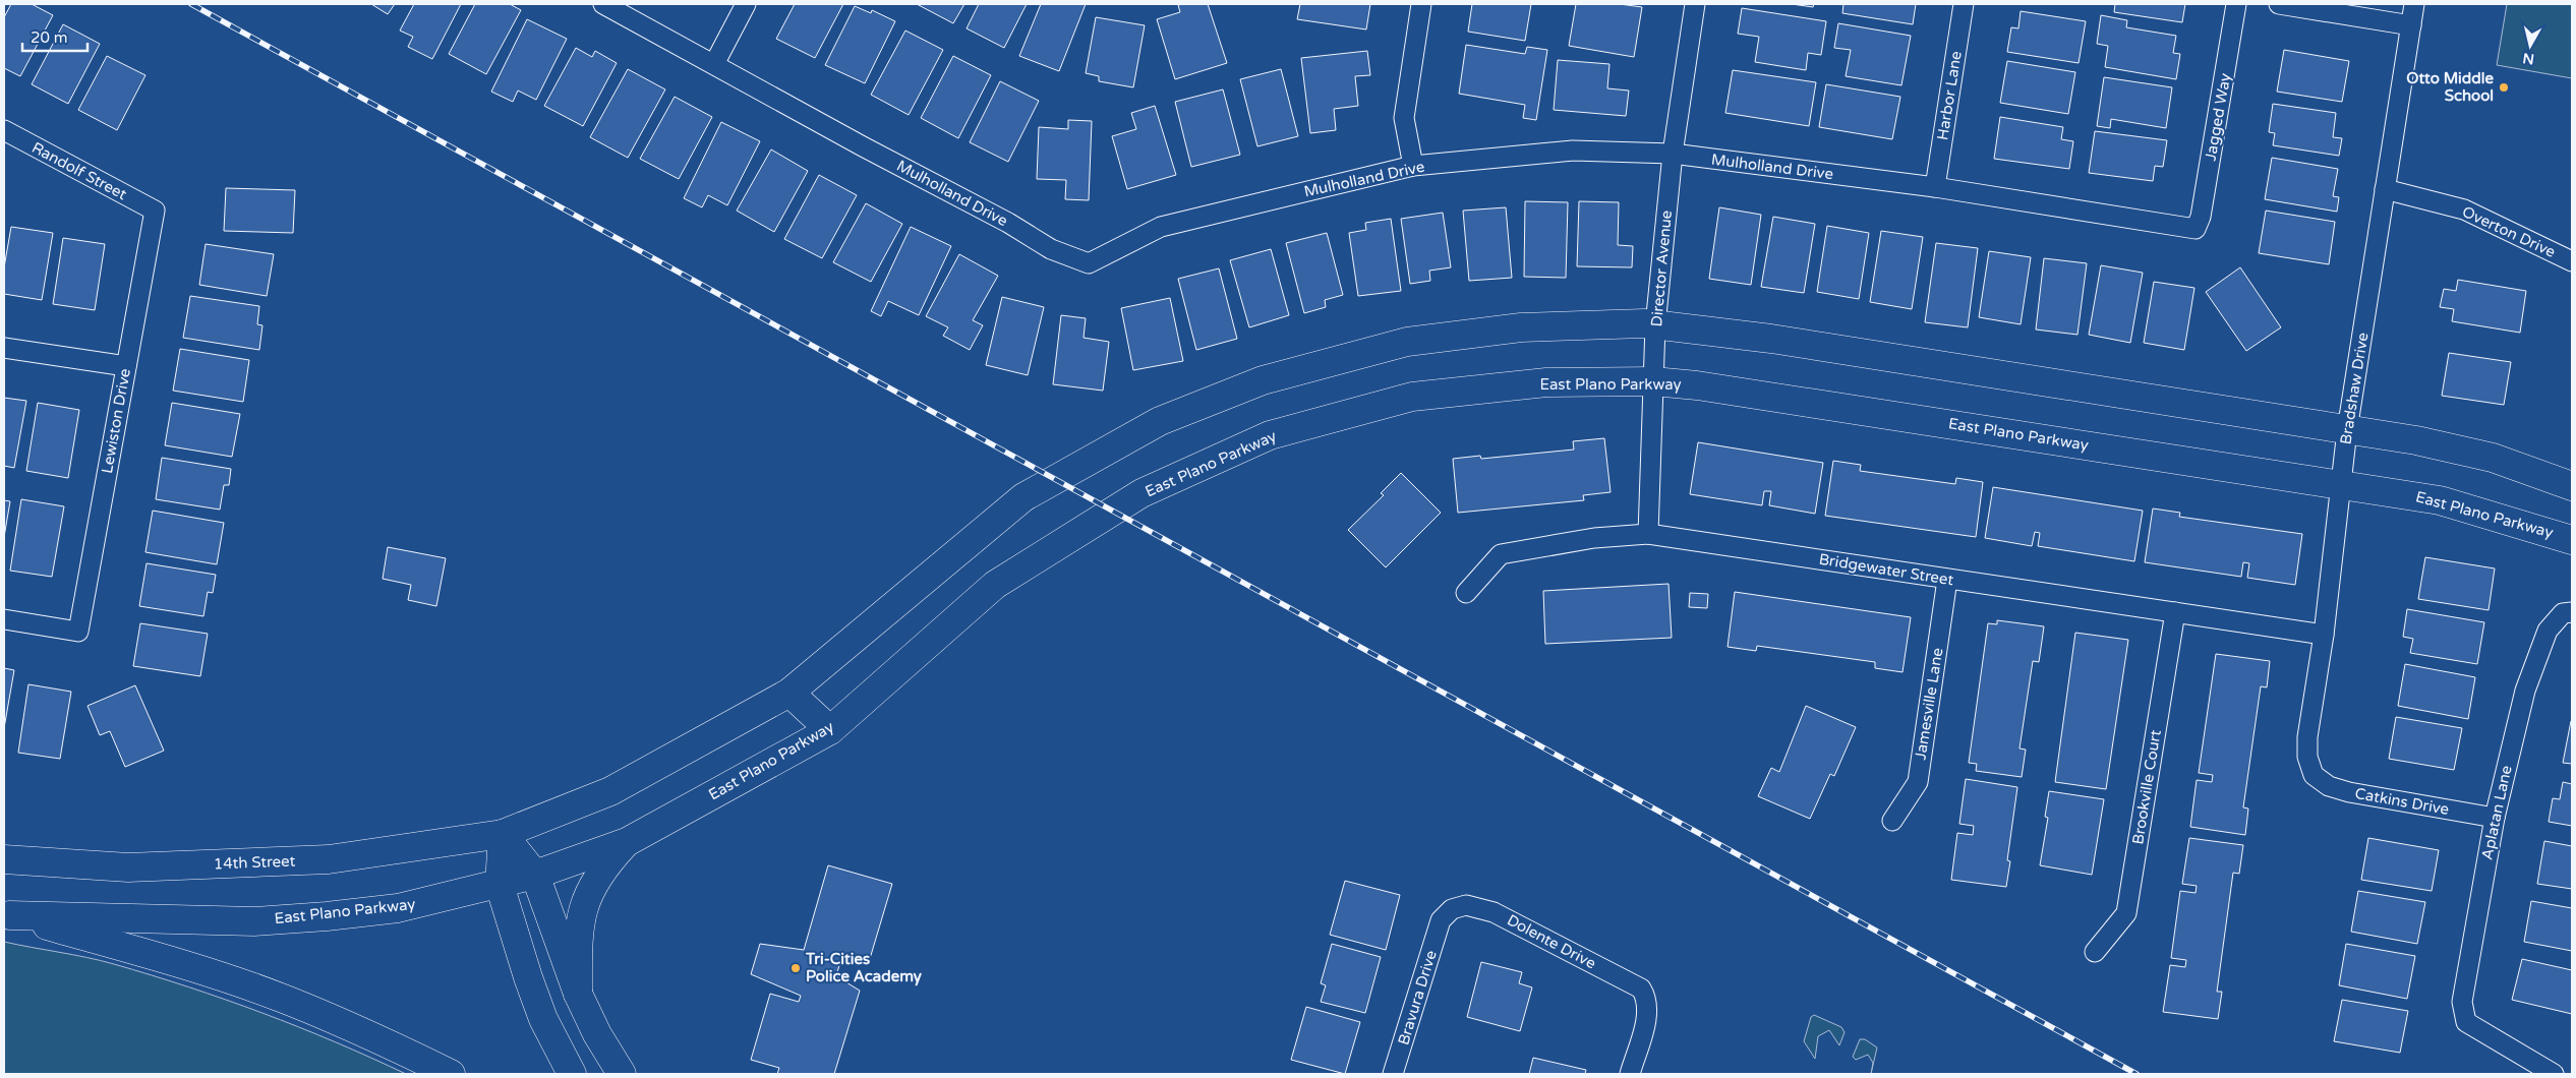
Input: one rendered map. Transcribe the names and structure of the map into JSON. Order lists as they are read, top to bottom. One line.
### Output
{"streets":{"main road":["East Plano Parkway","14th Street"],"street":["Harbor Lane","Jagged Way","Mulholland Drive","Randolf Street","Overton Drive","Director Avenue","Bradshaw Drive","Lewiston Drive","Bridgewater Street","Jamesville Lane","Brookville Court","Catkins Drive","Aplatan Lane","Dolente Drive","Bravura Drive"]},"crossings":[["Harbor Lane","Mulholland Drive"],["Jagged Way","Mulholland Drive"],["Mulholland Drive","Director Avenue"],["Randolf Street","Lewiston Drive"],["Overton Drive","Bradshaw Drive"],["Director Avenue","East Plano Parkway"],["Director Avenue","Bridgewater Street"],["East Plano Parkway","Bradshaw Drive"],["Bradshaw Drive","Bridgewater Street"],["Bradshaw Drive","Catkins Drive"],["Bridgewater Street","Jamesville Lane"],["Bridgewater Street","Brookville Court"],["Catkins Drive","Aplatan Lane"],["Dolente Drive","Bravura Drive"]],"places":["Otto Middle School","Tri-Cities Police Academy"],"scale_bar":"20 m","north":"bottom"}
